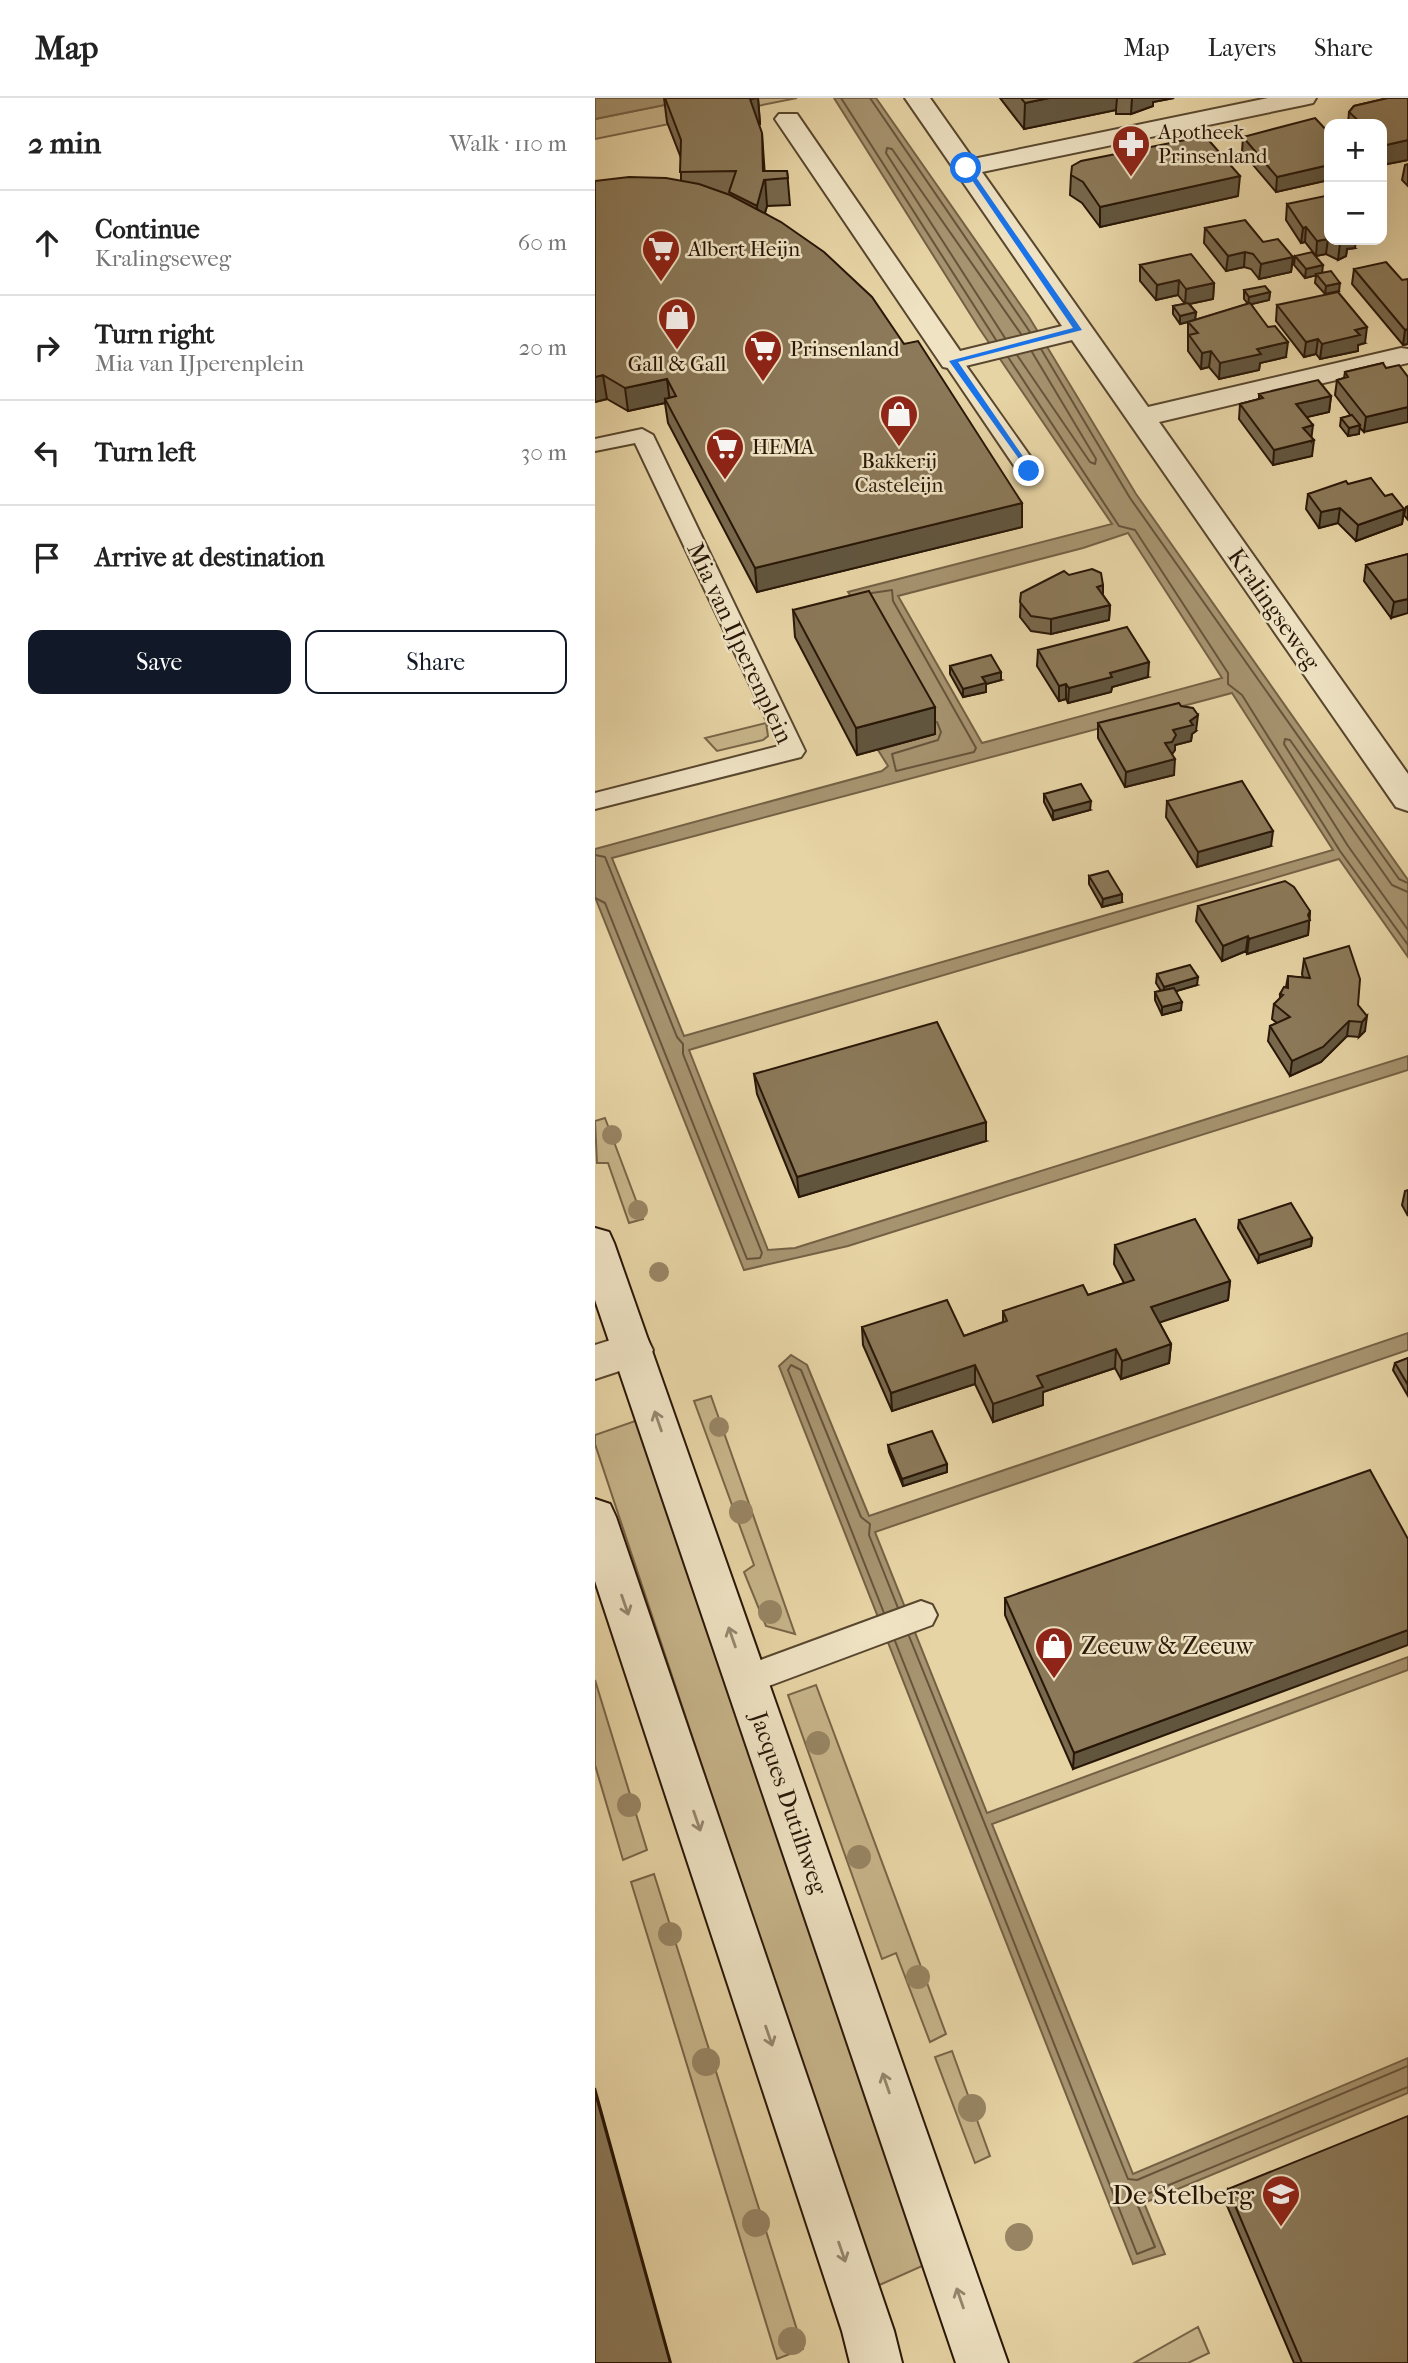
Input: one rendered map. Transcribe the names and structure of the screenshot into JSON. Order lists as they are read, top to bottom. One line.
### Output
{"streets":{"street":["Kralingseweg","Jacques Dutilhweg"],"lane":["Mia van IJperenplein"]},"places":{"pharmacy":["Apotheek Prinsenland"],"supermarket":["Albert Heijn","Prinsenland","HEMA"],"shop":["Gall & Gall","Bakkerij Casteleijn","Zeeuw & Zeeuw"],"school or university":["De Stelberg"]},"page":{"header":"Map","nav":["Map","Layers","Share"],"heading":["2 min","Walk · 110 m"],"map_buttons":["+","−"],"list":[["Continue","Kralingseweg","60 m"],["Turn right","Mia van IJperenplein","20 m"],["Turn left","30 m"],"Arrive at destination"],"buttons":["Save","Share"]}}
